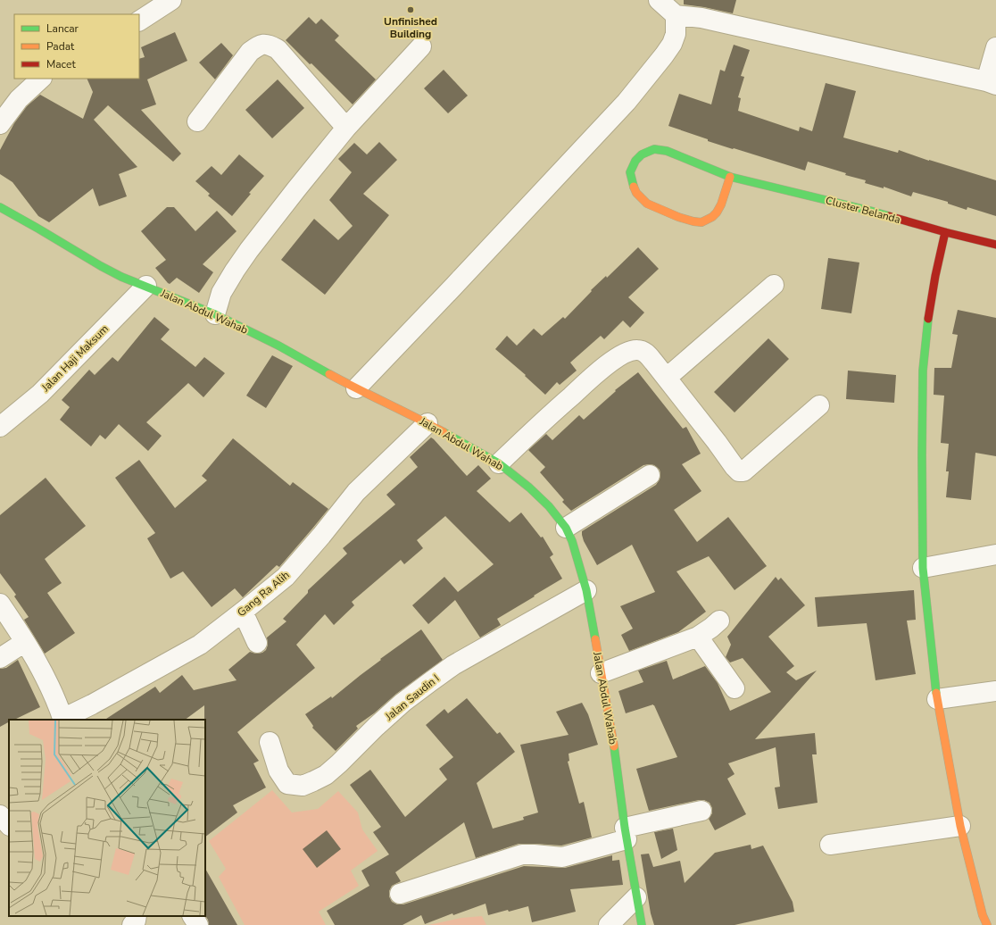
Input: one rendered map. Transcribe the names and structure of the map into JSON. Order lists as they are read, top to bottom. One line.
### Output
{"streets":{"street":["Cluster Belanda","Jalan Abdul Wahab","Jalan Haji Maksum","Gang Ra Alih","Jalan Saudin I"]},"crossings":[["Jalan Abdul Wahab","Jalan Haji Maksum"],["Jalan Abdul Wahab","Gang Ra Alih"],["Jalan Abdul Wahab","Jalan Saudin I"]],"places":["Unfinished Building"],"legend":["Lancar","Padat","Macet"]}
